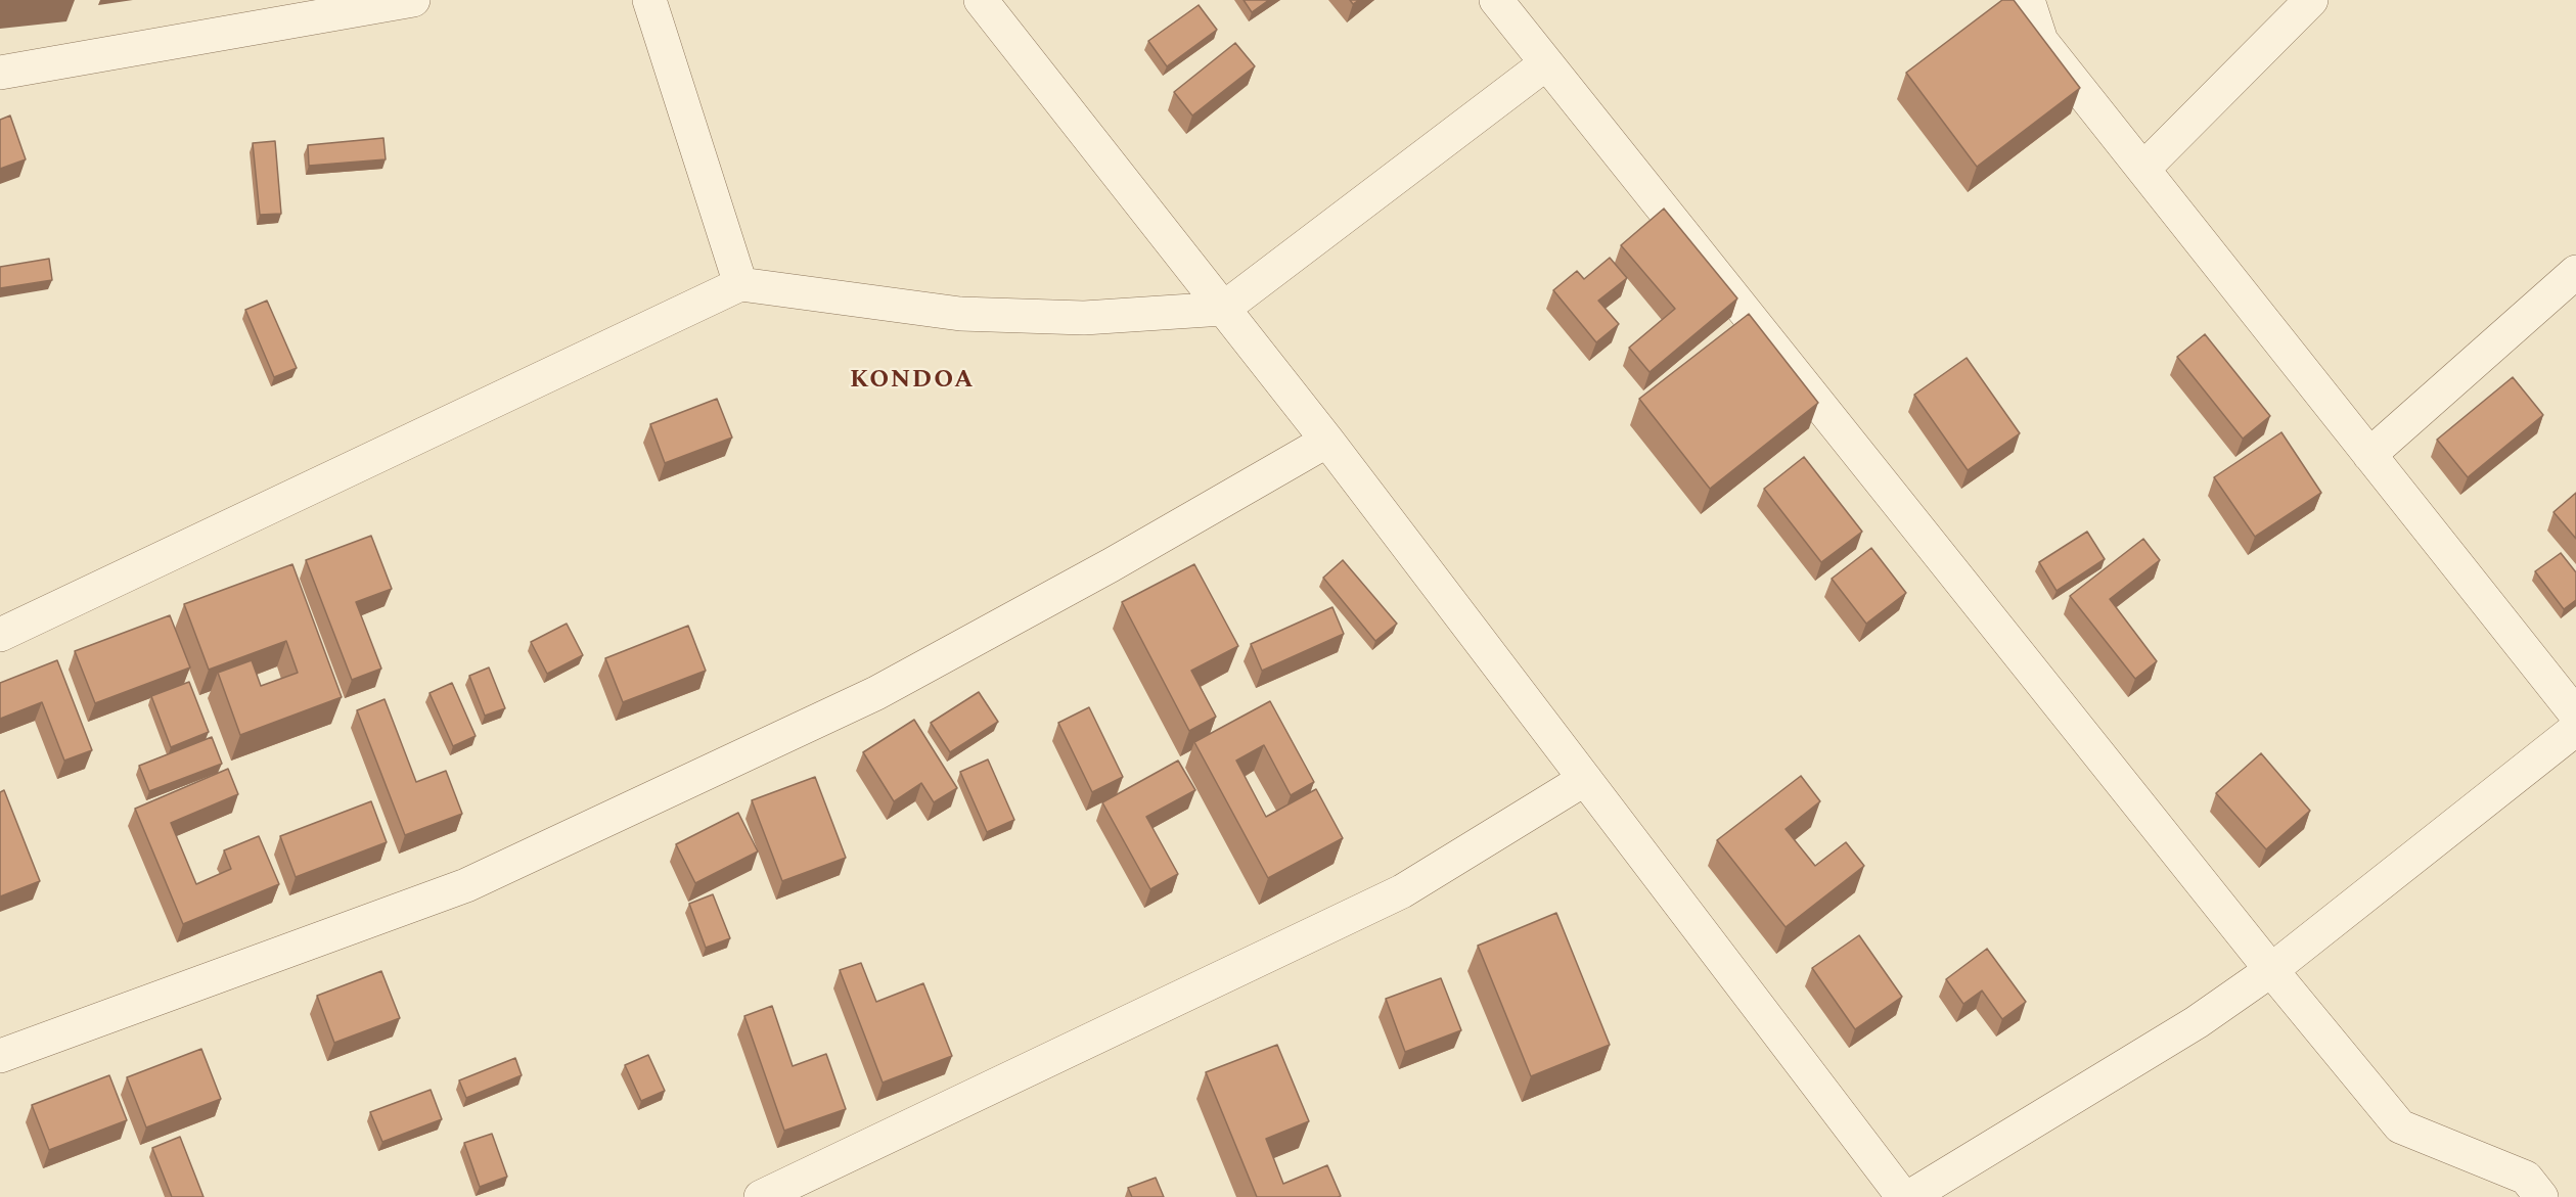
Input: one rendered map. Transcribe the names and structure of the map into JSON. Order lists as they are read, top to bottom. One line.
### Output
{"districts":["KONDOA"]}
